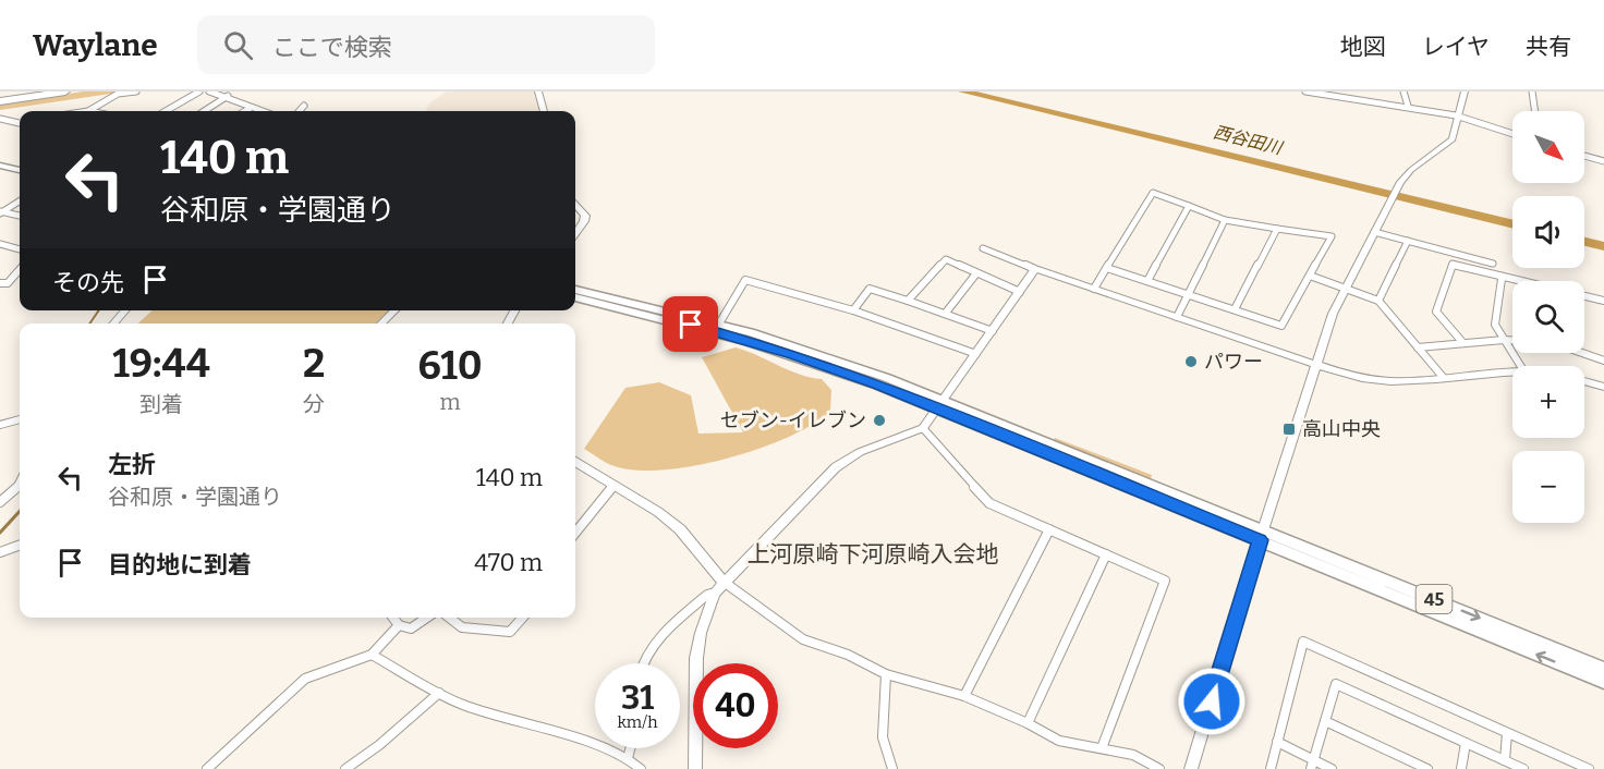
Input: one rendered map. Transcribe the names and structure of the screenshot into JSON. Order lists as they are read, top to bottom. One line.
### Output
{"streets":{"main road":["45"]},"districts":["上河原崎下河原崎入会地"],"water":["西谷田川"],"places":{"other":["パワー","セブン-イレブン"],"transit":["高山中央"]},"north":"bottom right","page":{"header":"Waylane","search":"ここで検索","nav":["地図","レイヤ","共有"],"map_buttons":["+","−"],"turn":["140 m","谷和原・学園通り"],"then":"その先","eta":["19:44","到着","2","分","610","m"],"list":[{"name":"左折","note":"谷和原・学園通り","value":"140 m"},{"name":"目的地に到着","value":"470 m"}],"speed":"31 km/h","limit":"40"}}
